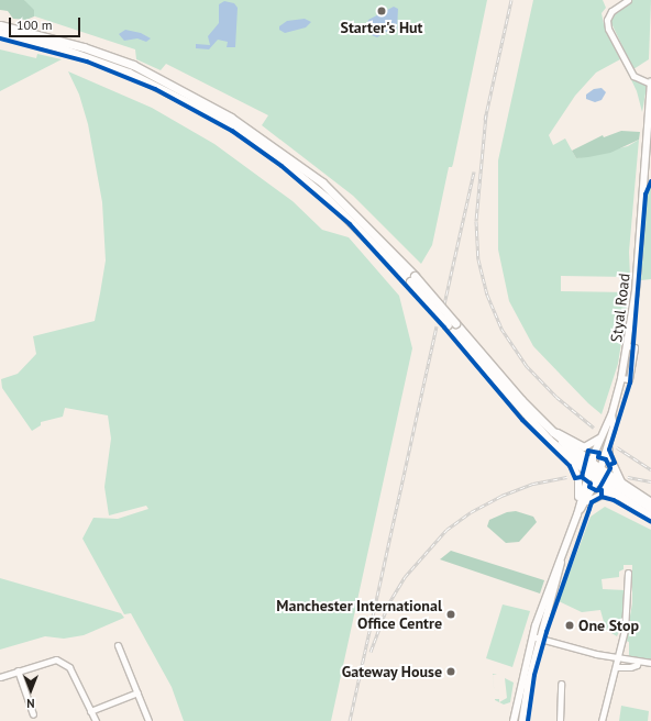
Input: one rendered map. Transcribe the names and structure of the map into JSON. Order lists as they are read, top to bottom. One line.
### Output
{"streets":{"main road":["Styal Road"]},"places":["Starter's Hut","Manchester International Office Centre","One Stop","Gateway House"],"scale_bar":"100 m","north":"bottom"}
